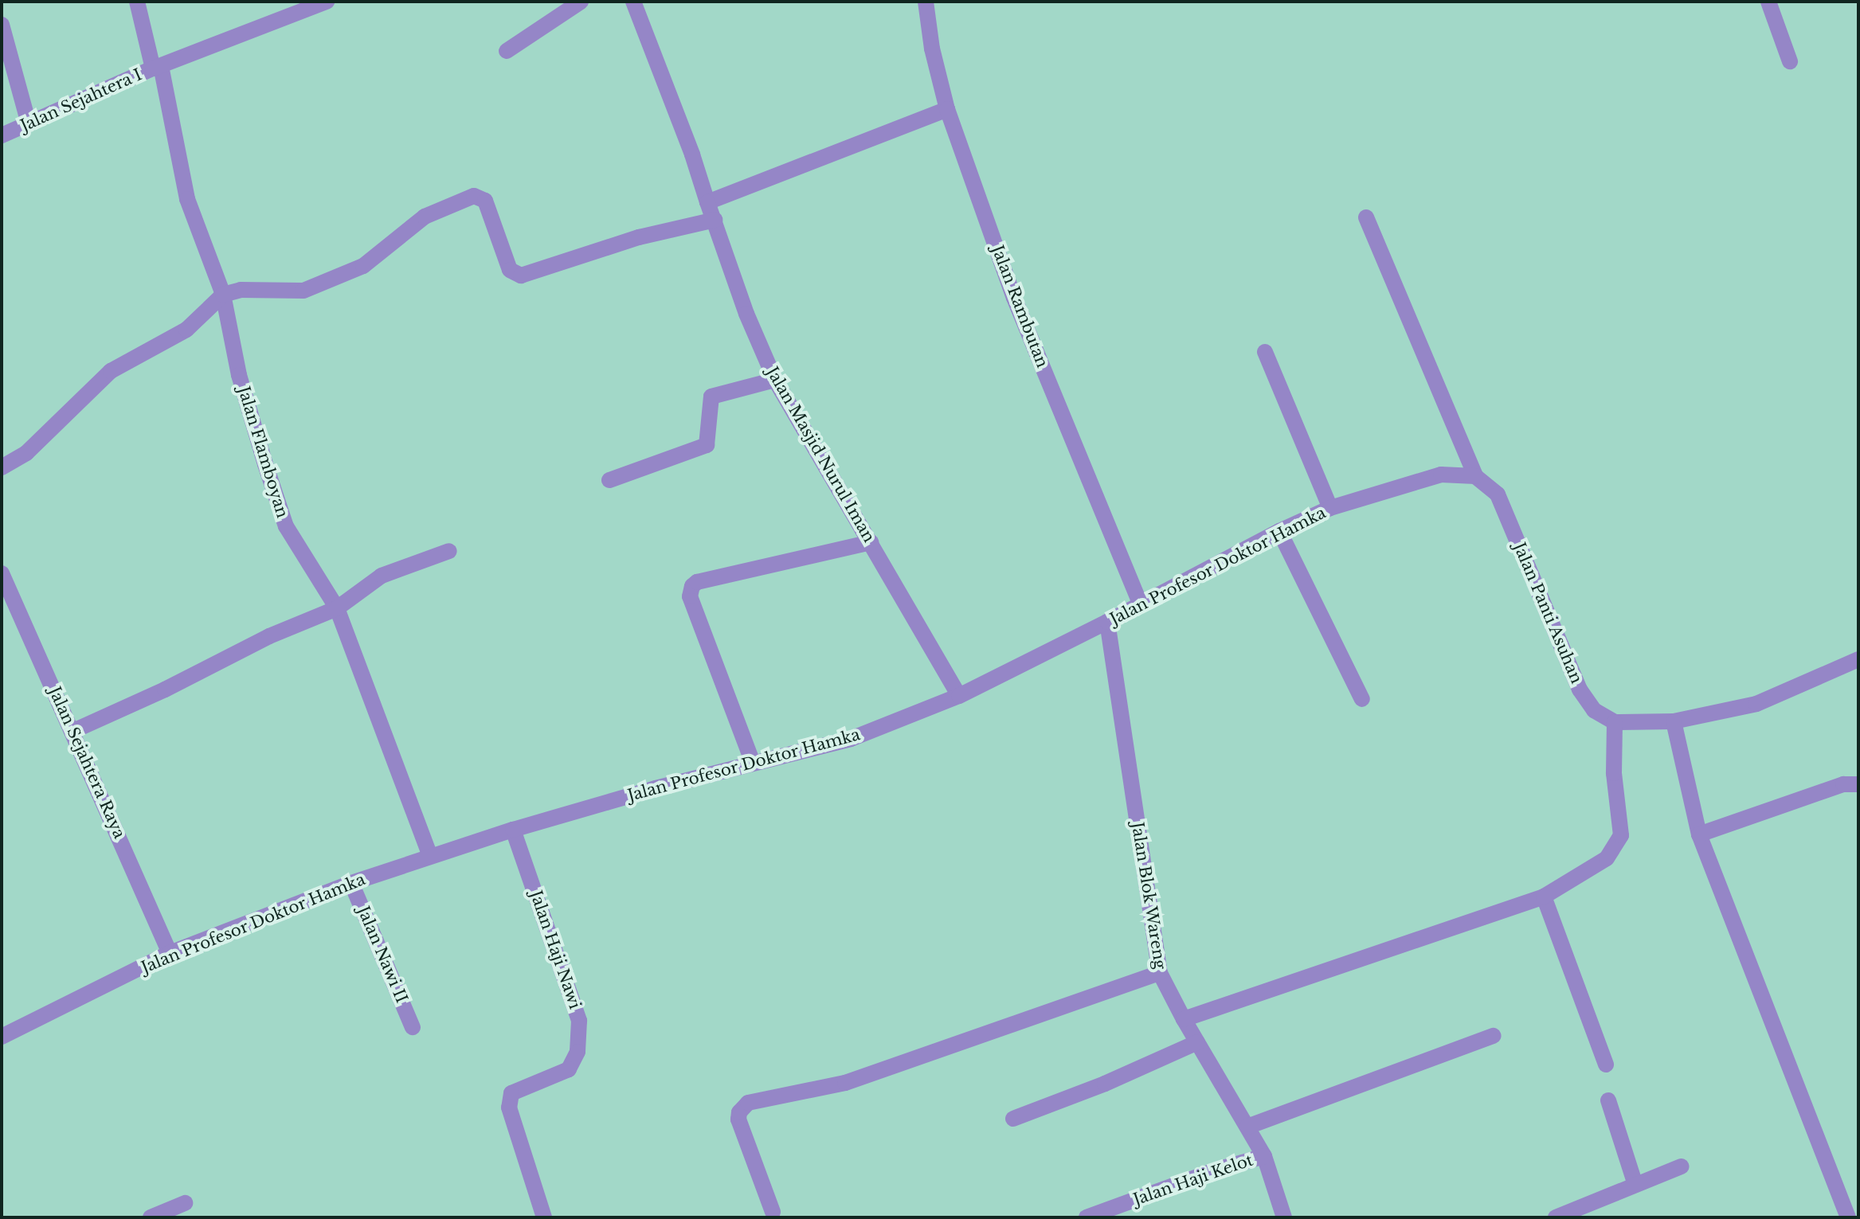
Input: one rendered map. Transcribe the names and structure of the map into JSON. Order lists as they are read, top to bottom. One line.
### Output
{"streets":{"street":["Jalan Sejahtera I","Jalan Rambutan","Jalan Flamboyan","Jalan Masjid Nurul Iman","Jalan Profesor Doktor Hamka","Jalan Panti Asuhan","Jalan Sejahtera Raya","Jalan Blok Wareng","Jalan Haji Nawi","Jalan Nawi II","Jalan Haji Kelot"]},"crossings":[["Jalan Sejahtera I","Jalan Flamboyan"],["Jalan Rambutan","Jalan Profesor Doktor Hamka"],["Jalan Flamboyan","Jalan Profesor Doktor Hamka"],["Jalan Masjid Nurul Iman","Jalan Profesor Doktor Hamka"],["Jalan Profesor Doktor Hamka","Jalan Panti Asuhan"],["Jalan Profesor Doktor Hamka","Jalan Sejahtera Raya"],["Jalan Profesor Doktor Hamka","Jalan Blok Wareng"],["Jalan Profesor Doktor Hamka","Jalan Haji Nawi"],["Jalan Profesor Doktor Hamka","Jalan Nawi II"],["Jalan Blok Wareng","Jalan Haji Kelot"]]}
